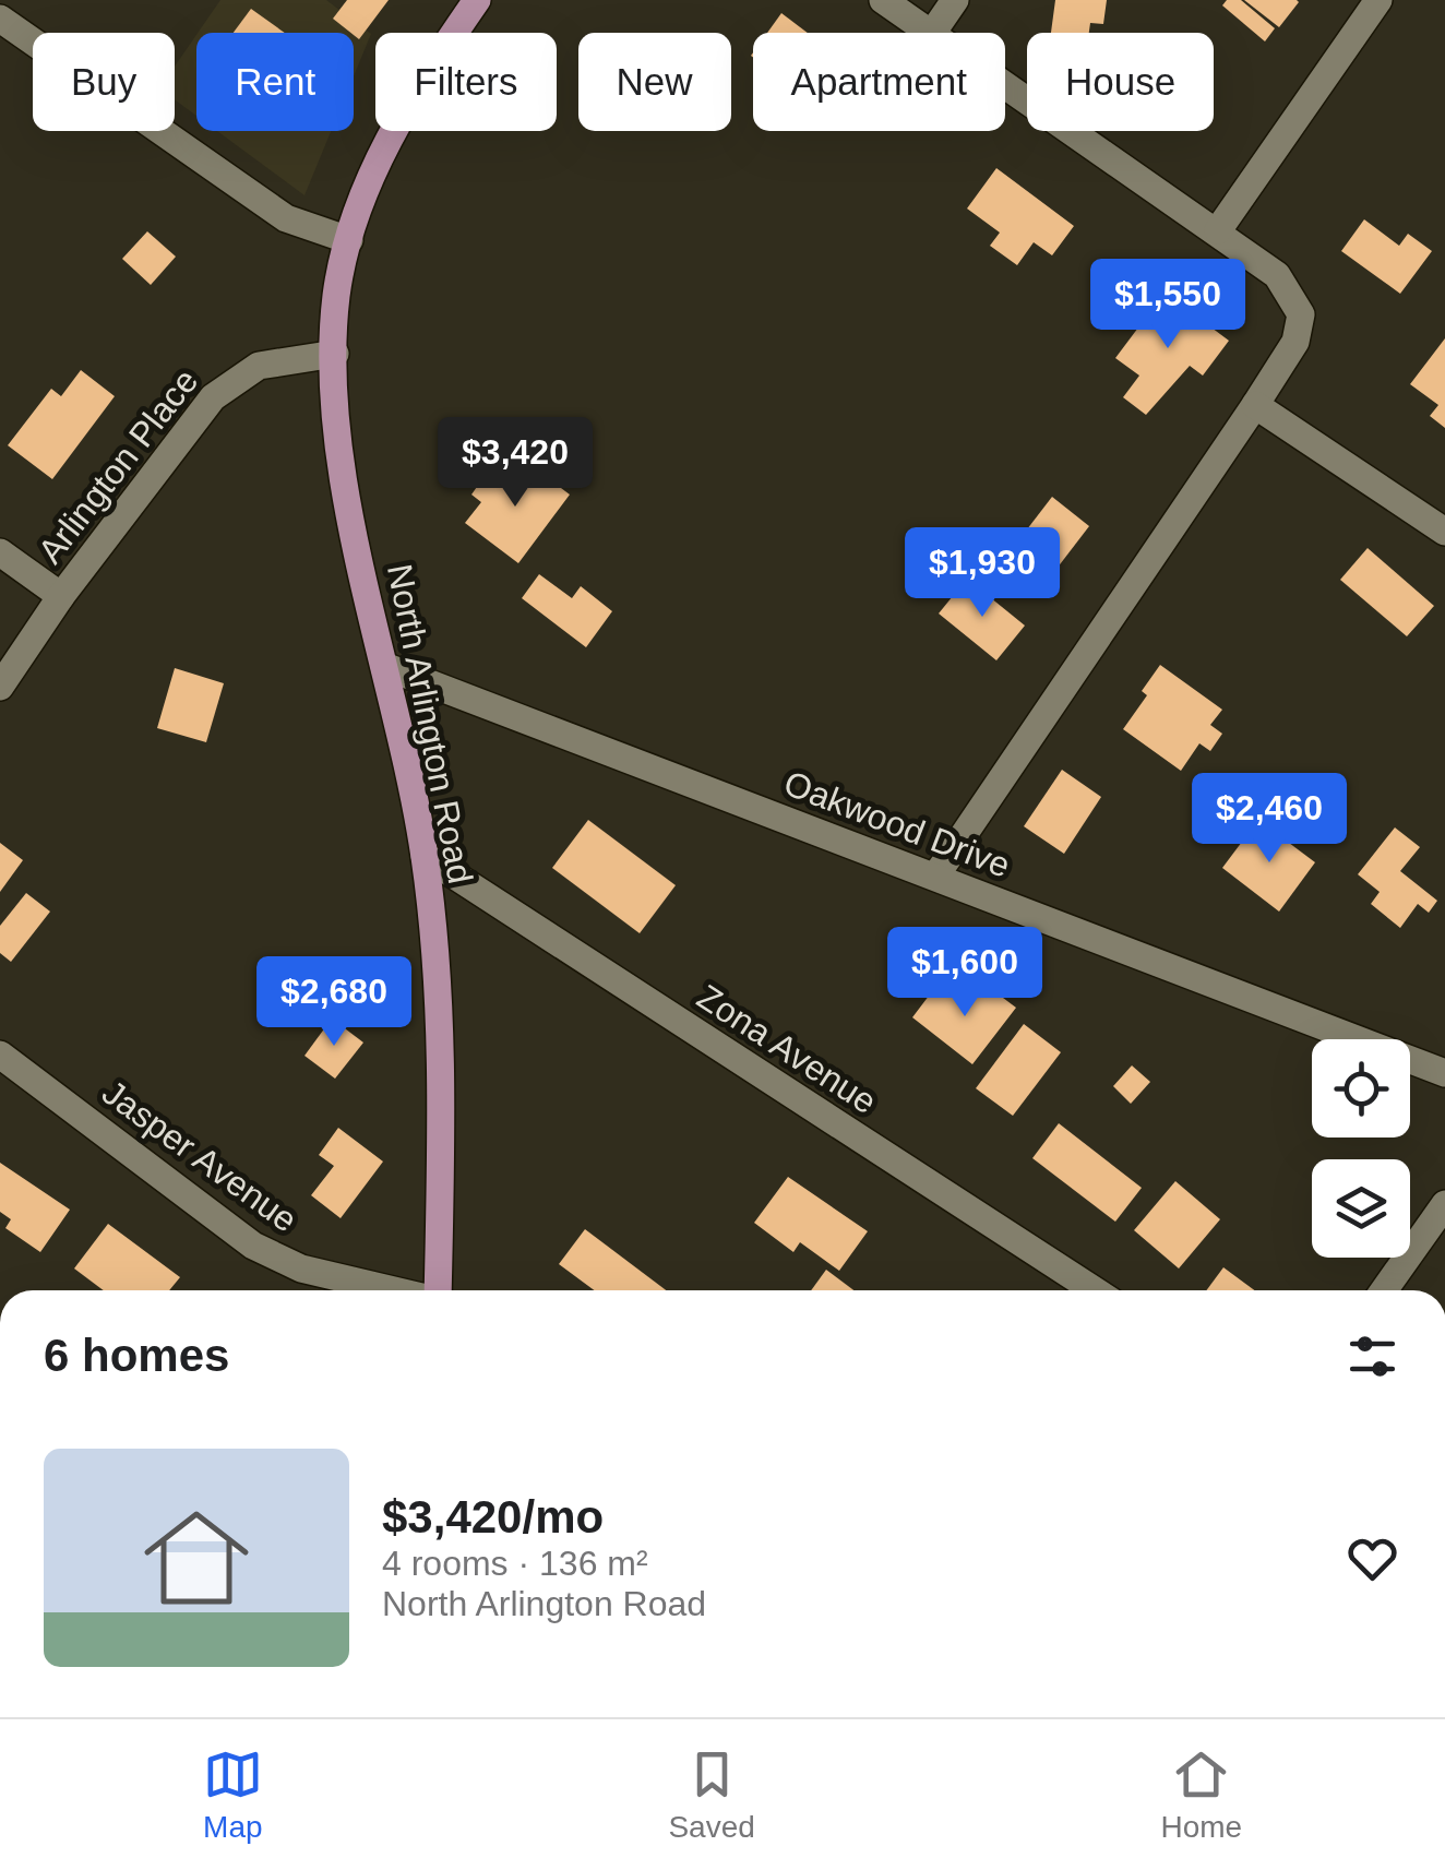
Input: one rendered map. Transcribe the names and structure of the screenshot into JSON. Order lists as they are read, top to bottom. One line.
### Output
{"streets":{"main road":["North Arlington Road"],"street":["Arlington Place","Oakwood Drive","Zona Avenue","Jasper Avenue"]},"crossings":[["Arlington Place","North Arlington Road"],["North Arlington Road","Oakwood Drive"],["North Arlington Road","Zona Avenue"]],"page":{"chip":["Buy","Rent","Filters","New","Apartment","House"],"price":["$1,550","$3,420","$1,930","$2,460","$1,600","$2,680"],"heading":"6 homes","list":[{"name":"$3,420/mo","note":"4 rooms · 136 m² · North Arlington Road"}],"tabs":["Map","Saved","Home"]}}
